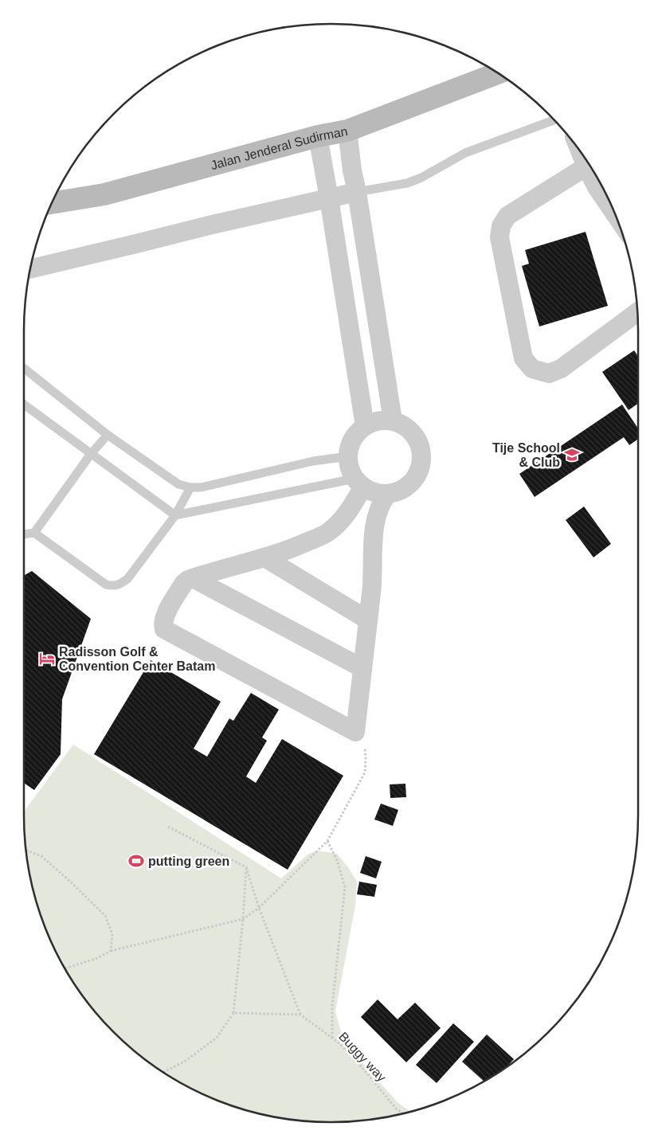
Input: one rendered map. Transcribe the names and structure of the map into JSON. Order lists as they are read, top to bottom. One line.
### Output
{"streets":{"street":["Jalan Jenderal Sudirman"],"path":["Buggy way"]},"places":{"school or university":["Tije School & Club"],"hotel":["Radisson Golf & Convention Center Batam"],"sports":["putting green"]}}
